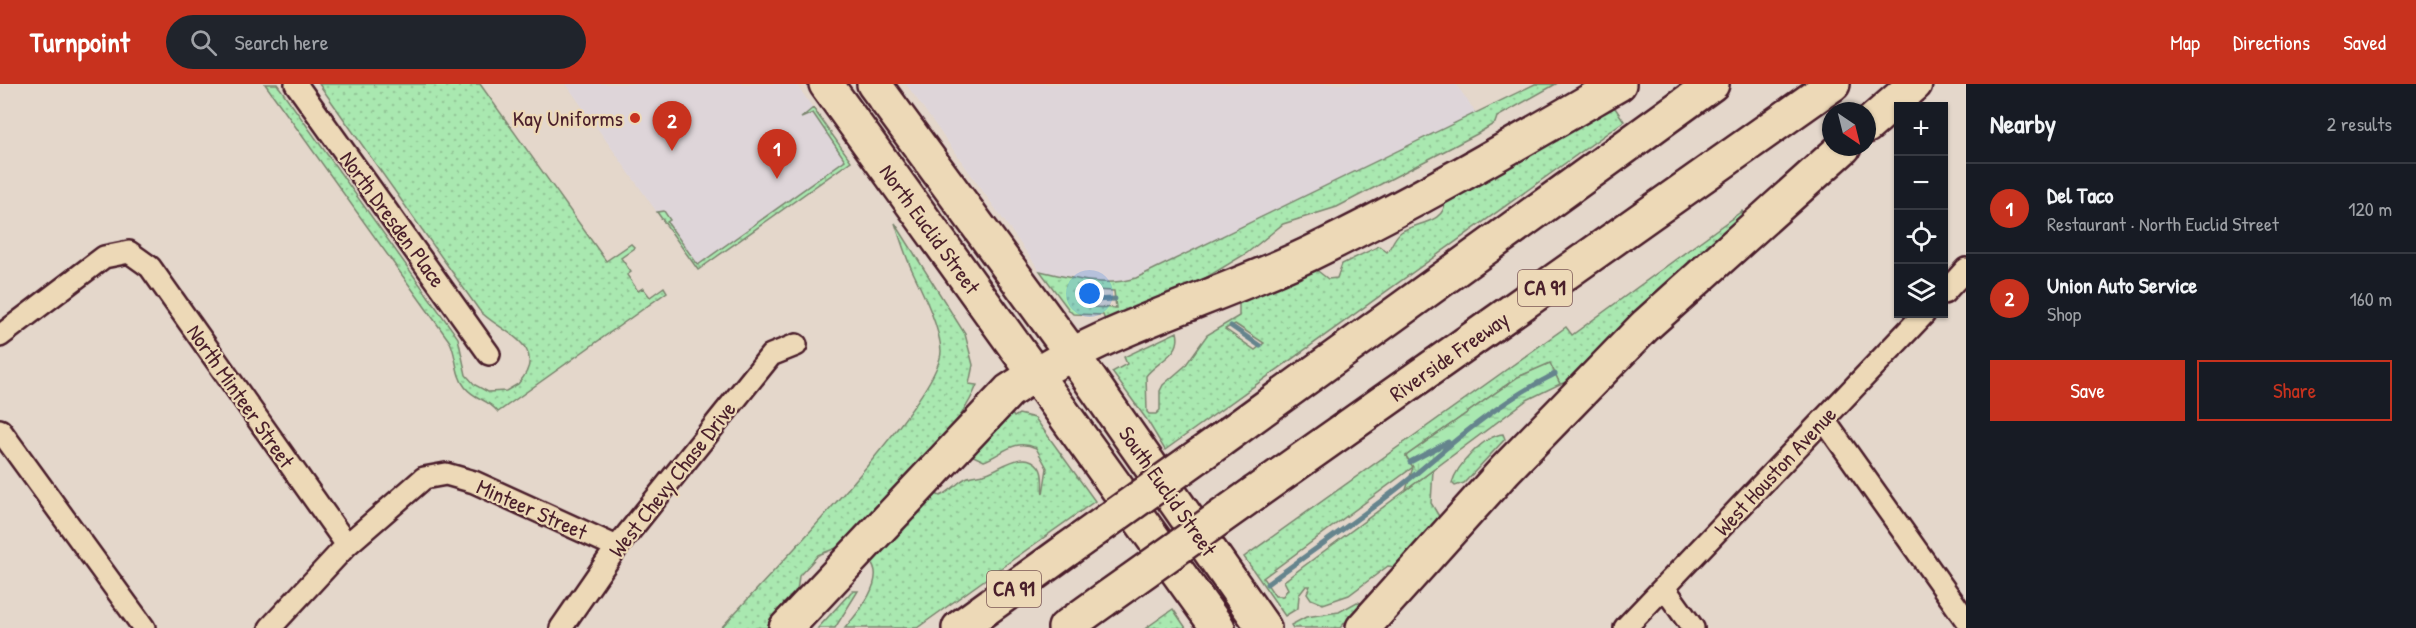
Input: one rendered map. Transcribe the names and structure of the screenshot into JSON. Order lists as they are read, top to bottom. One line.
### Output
{"streets":{"main road":["North Euclid Street","CA 91","Riverside Freeway","South Euclid Street"],"street":["North Dresden Place","North Minteer Street","West Houston Avenue","West Chevy Chase Drive","Minteer Street"]},"crossings":[["North Euclid Street","South Euclid Street"],["North Minteer Street","Minteer Street"],["West Chevy Chase Drive","Minteer Street"]],"places":["Kay Uniforms"],"north":"bottom right","page":{"header":"Turnpoint","search":"Search here","nav":["Map","Directions","Saved"],"heading":["Nearby","2 results"],"pins":["2","1"],"map_buttons":["+","−"],"list":[{"mark":"1","name":"Del Taco","note":"Restaurant · North Euclid Street","value":"120 m"},{"mark":"2","name":"Union Auto Service","note":"Shop","value":"160 m"}],"buttons":["Save","Share"]}}
